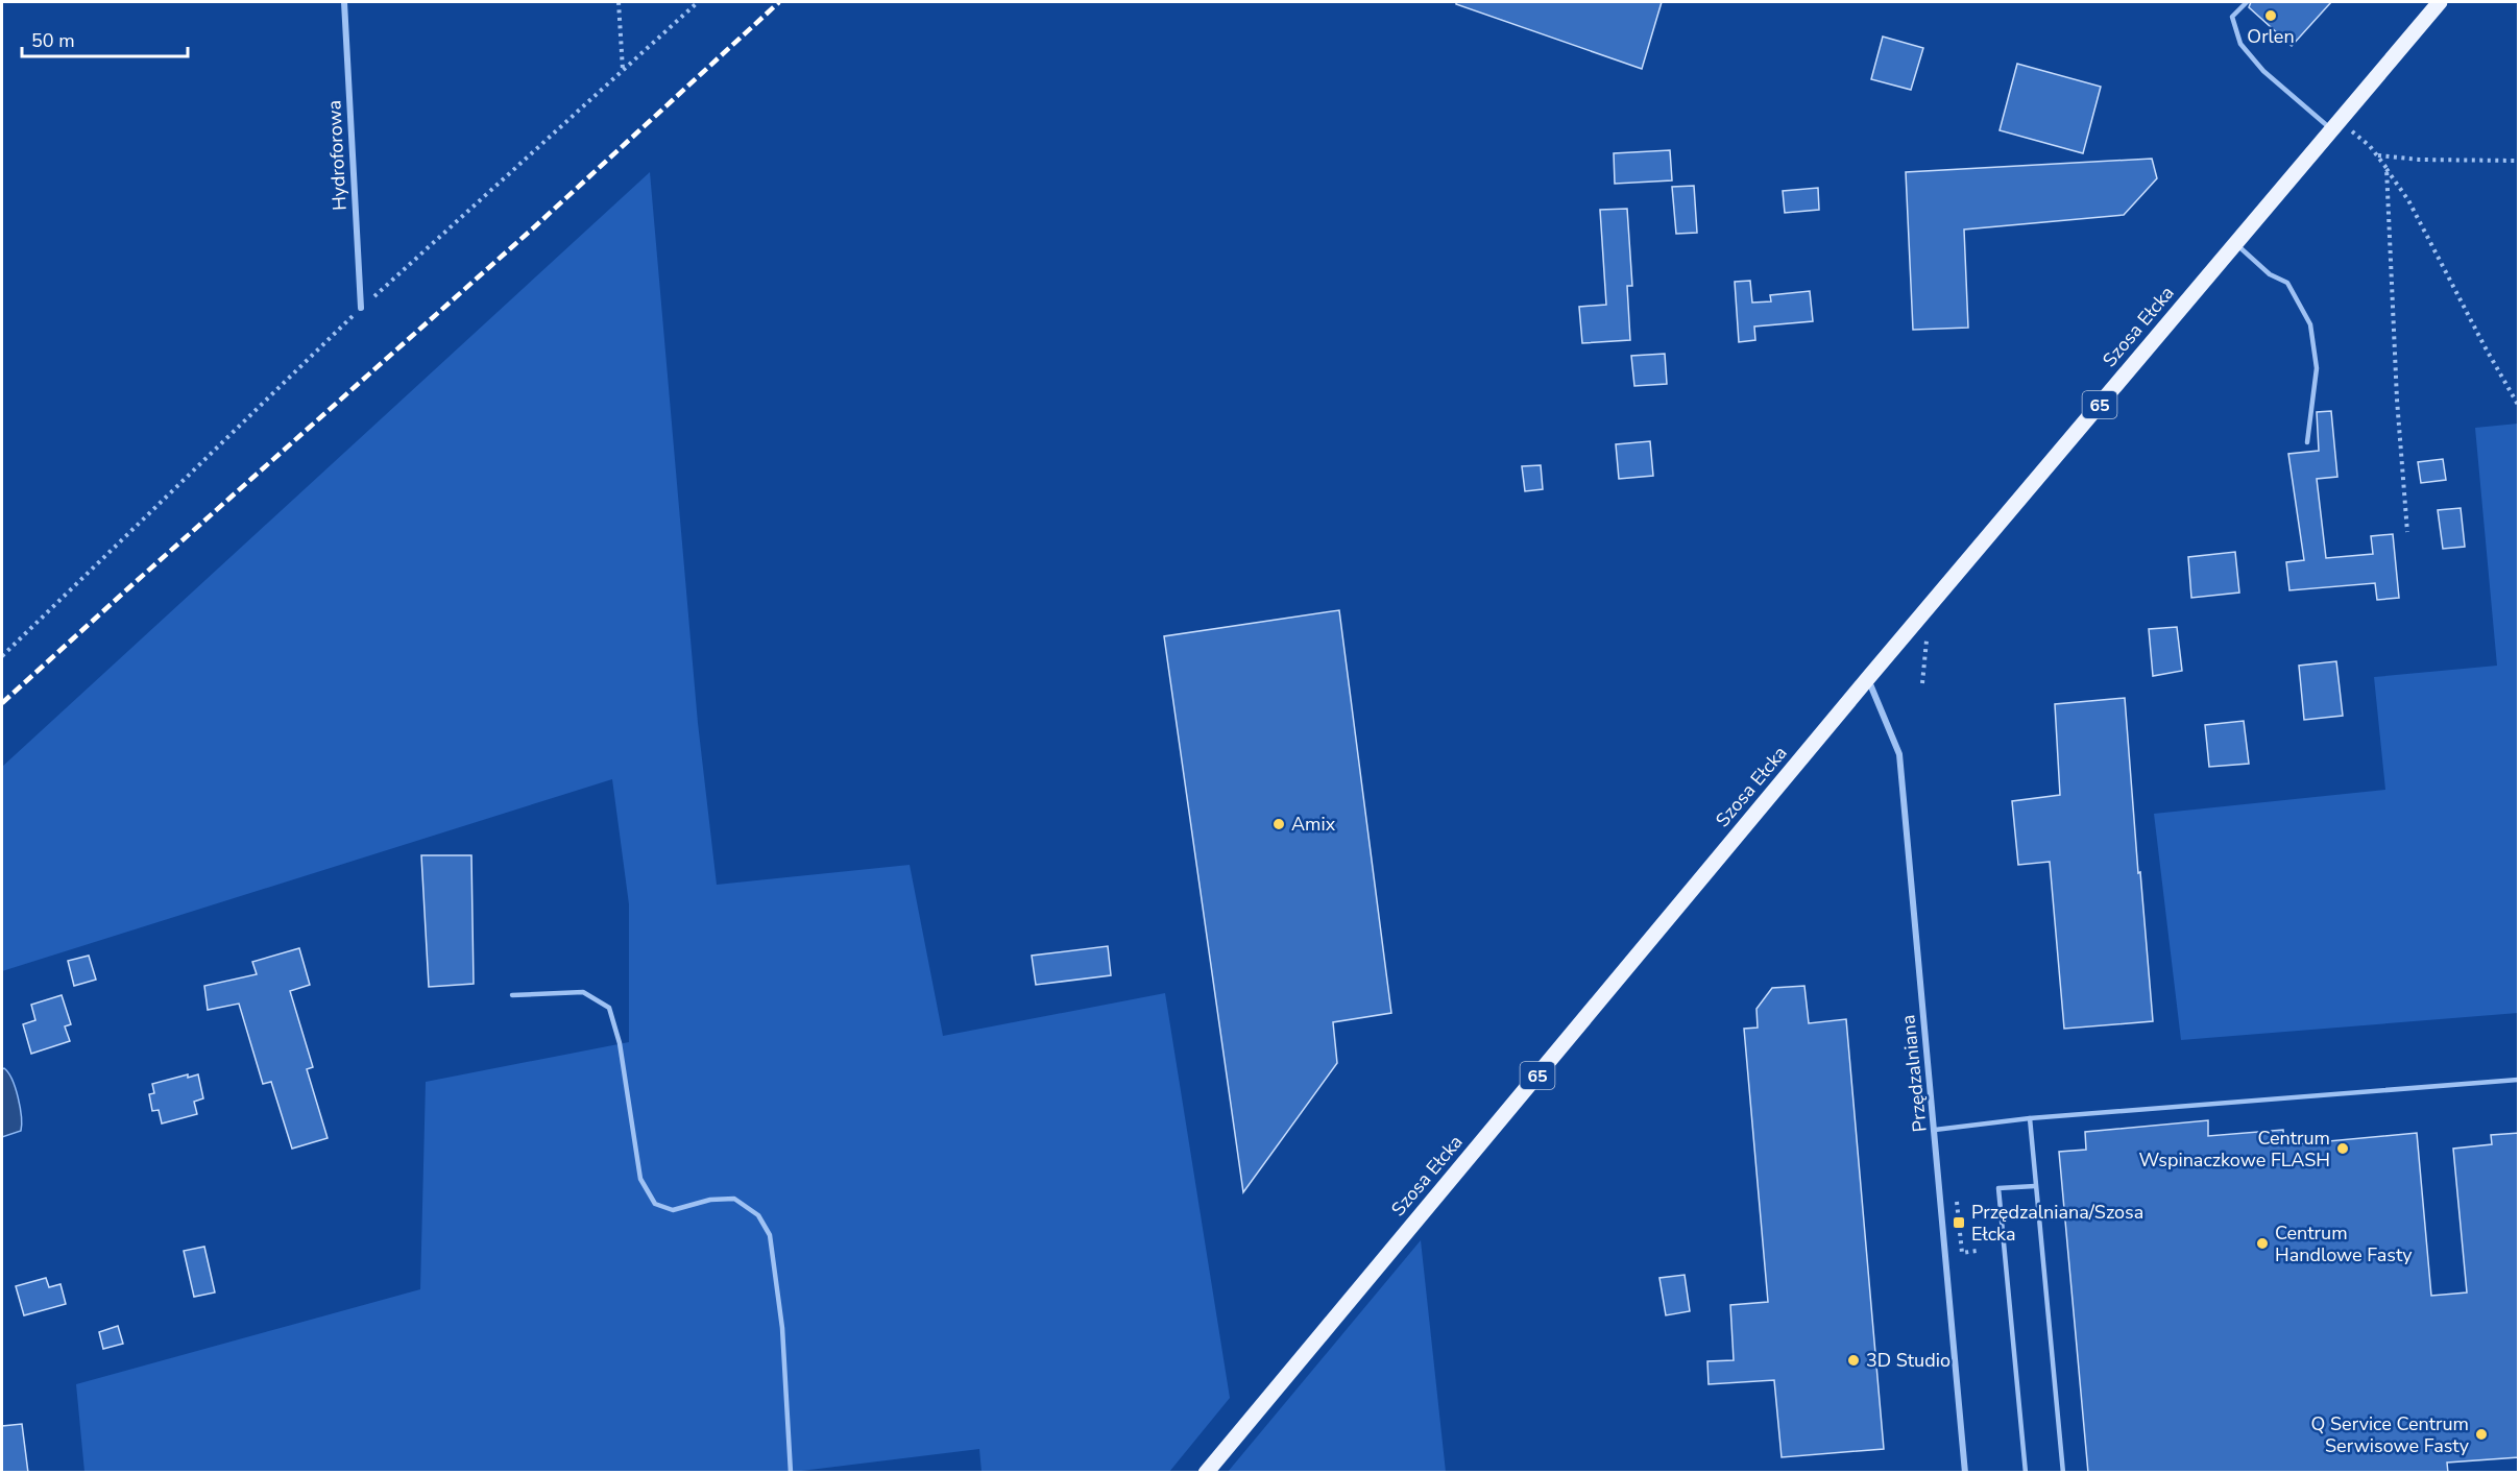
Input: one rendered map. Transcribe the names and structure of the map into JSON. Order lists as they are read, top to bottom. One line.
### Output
{"streets":{"main road":["Szosa Ełcka","65"],"street":["Hydroforowa","Przędzalniana"]},"crossings":[["Szosa Ełcka","65"],["Szosa Ełcka","Przędzalniana"]],"places":{"other":["Orlen","Amix","Centrum Wspinaczkowe FLASH","Centrum Handlowe Fasty","3D Studio","Q Service Centrum Serwisowe Fasty"],"transit":["Przędzalniana/Szosa Ełcka"]},"scale_bar":"50 m"}
